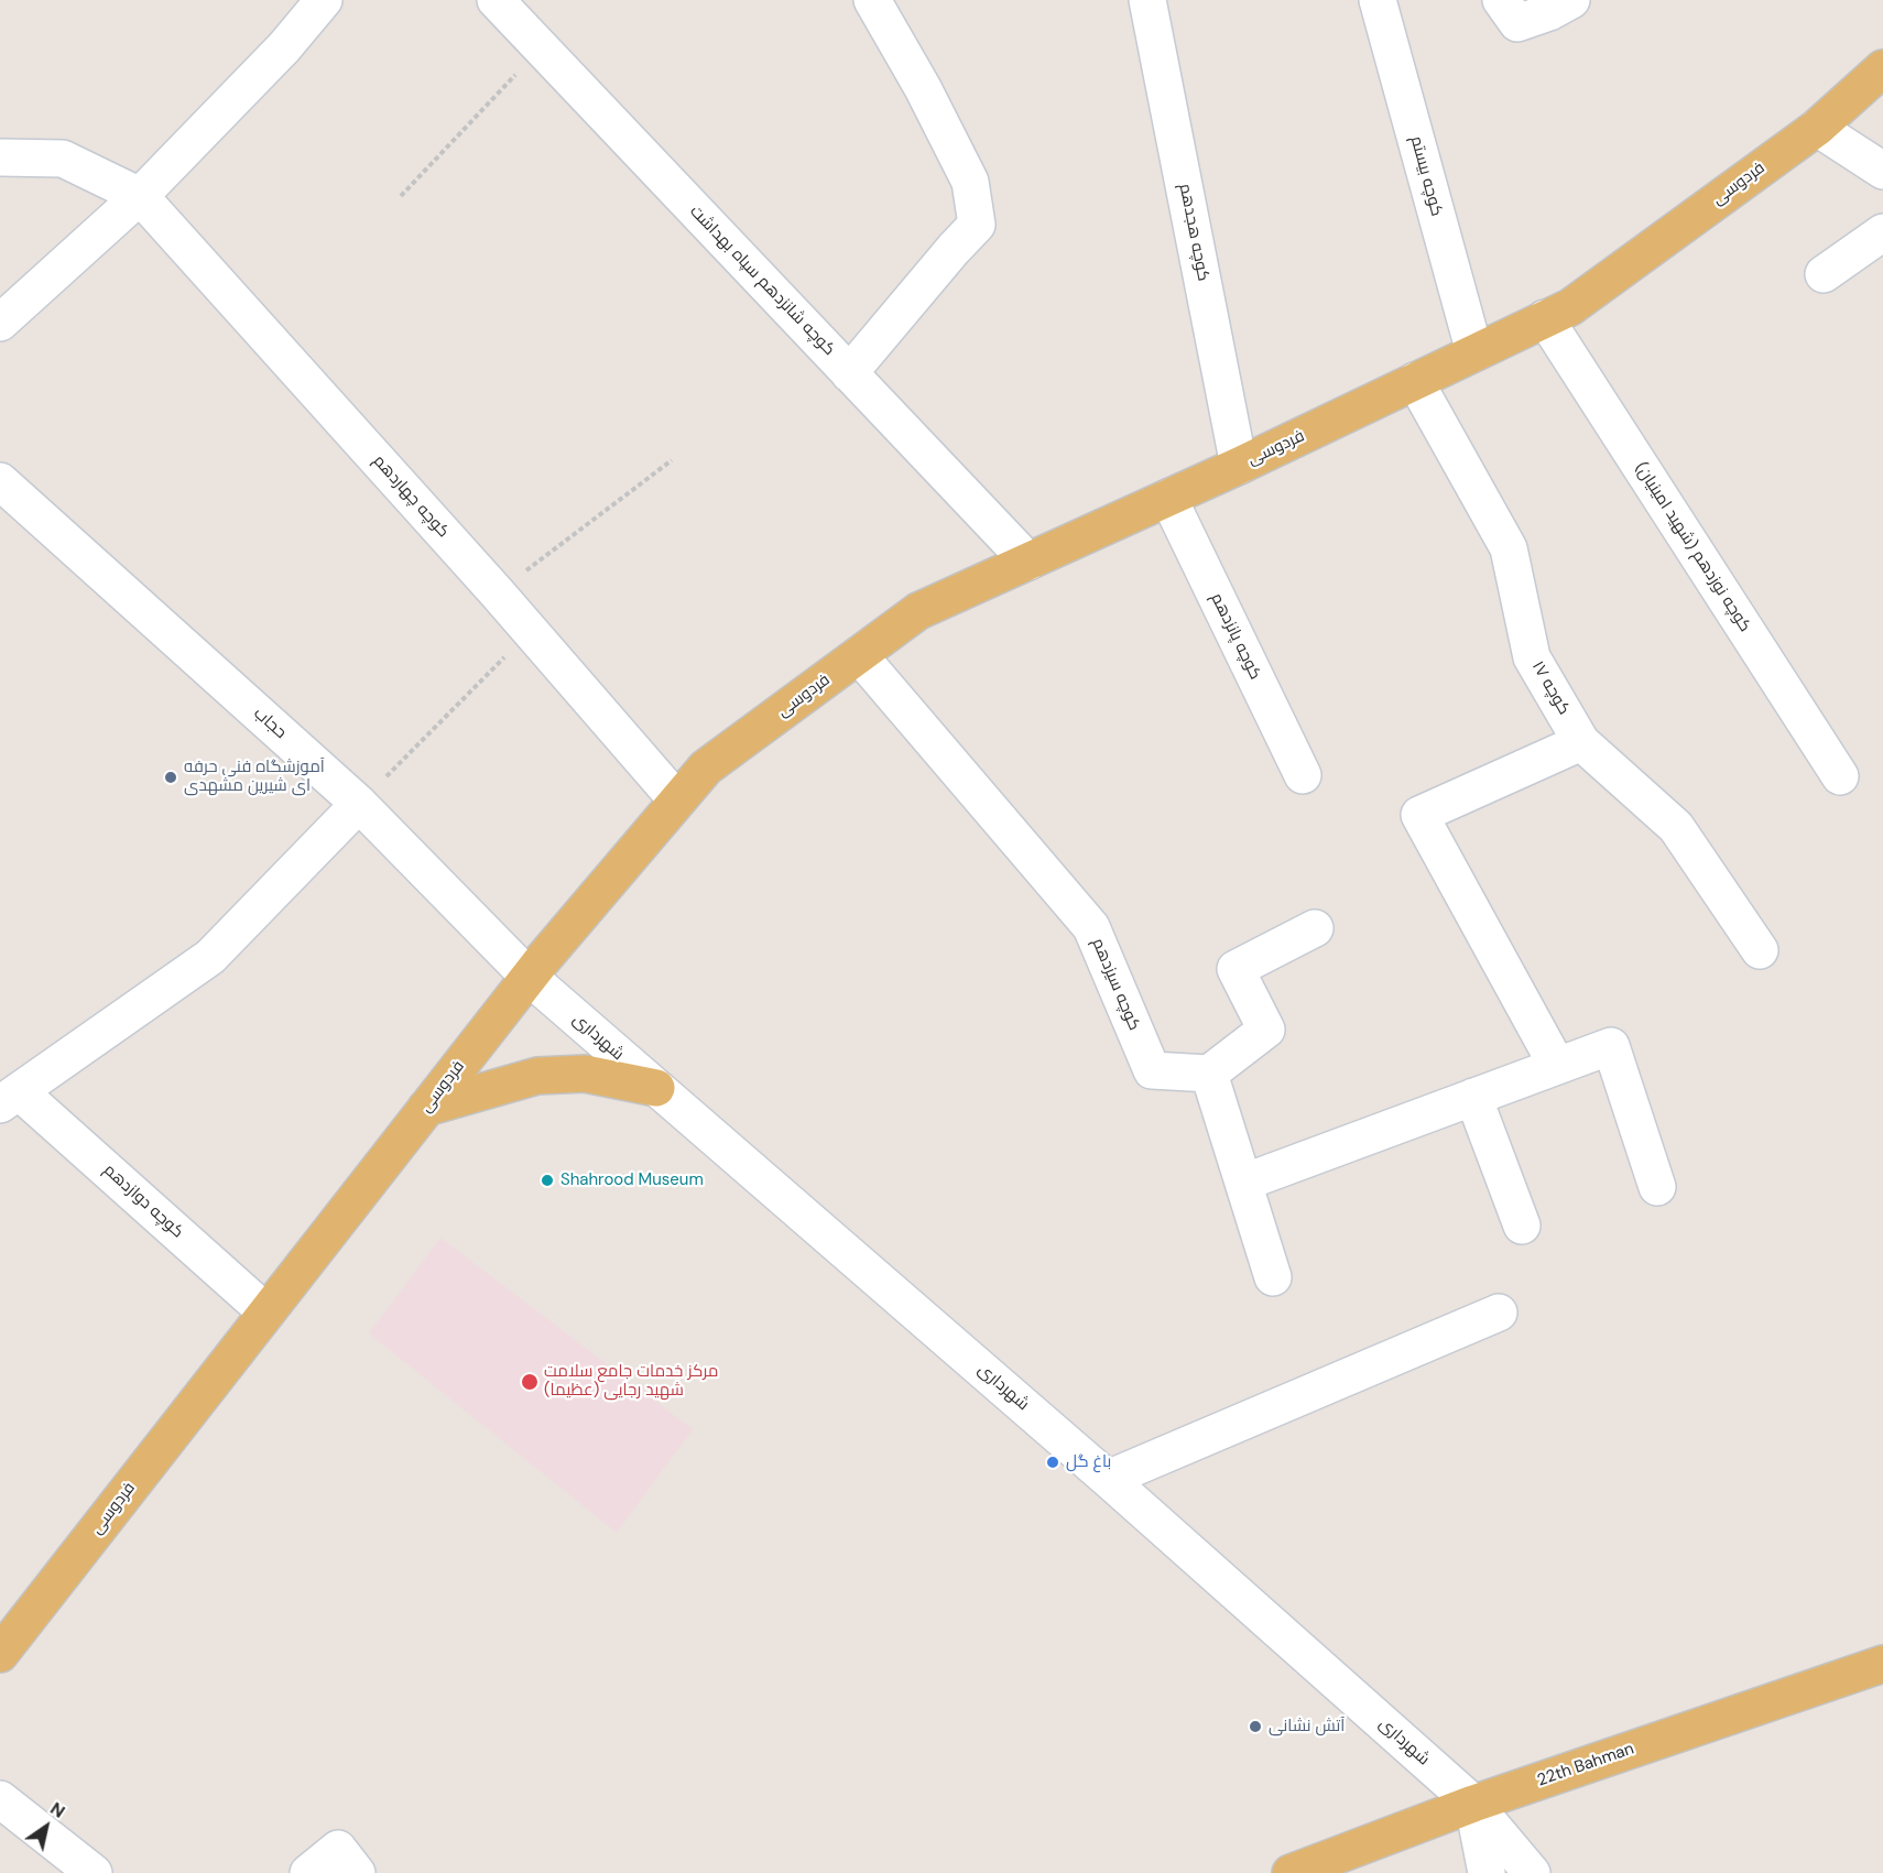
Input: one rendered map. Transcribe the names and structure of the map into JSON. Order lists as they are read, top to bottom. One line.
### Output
{"streets":{"main road":["فردوسی","22th Bahman"],"street":["کوچه بیستم","کوچه هجدهم","کوچه شانزدهم سپاه بهداشت","کوچه چهاردهم","کوچه نوزدهم (شهید امینیان)","کوچه پانزدهم","۱۷ کوچه","حجاب","کوچه سیزدهم","شهرداری","کوچه دوازدهم"]},"crossings":[["کوچه بیستم","فردوسی"],["فردوسی","کوچه هجدهم"],["فردوسی","کوچه شانزدهم سپاه بهداشت"],["فردوسی","کوچه چهاردهم"],["فردوسی","کوچه نوزدهم (شهید امینیان)"],["فردوسی","کوچه پانزدهم"],["فردوسی","۱۷ کوچه"],["فردوسی","حجاب"],["فردوسی","کوچه سیزدهم"],["فردوسی","شهرداری"],["فردوسی","کوچه دوازدهم"],["حجاب","شهرداری"],["شهرداری","22th Bahman"]],"places":["آموزشگاه فنی حرفه ای شیرین مشهدی","Shahrood Museum","مرکز خدمات جامع سلامت شهید رجایی (عظیما)","باغ گل","آتش نشانی"],"north":"top right"}
